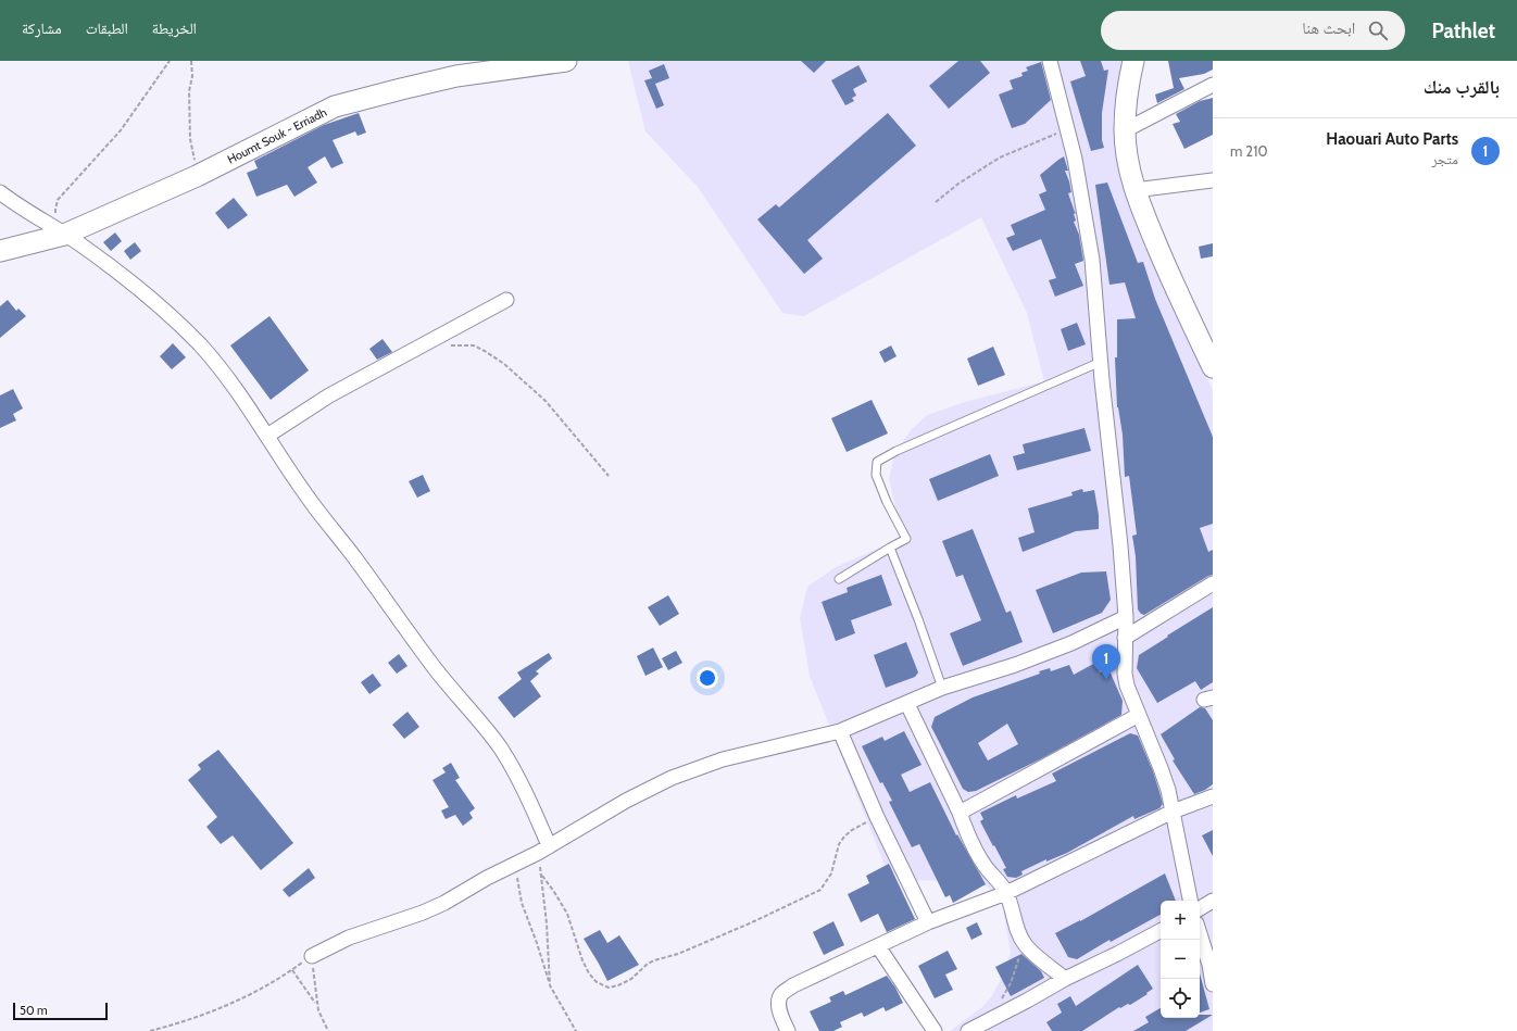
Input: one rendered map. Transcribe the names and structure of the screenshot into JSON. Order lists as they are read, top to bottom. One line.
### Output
{"streets":{"street":["Houmt Souk - Erriadh"]},"scale_bar":"50 m","page":{"header":"Pathlet","search":"ابحث هنا","nav":["الخريطة","الطبقات","مشاركة"],"heading":"بالقرب منك","list":[{"mark":"1","name":"Haouari Auto Parts","note":"متجر","value":"210 m"}],"pins":"1","map_buttons":["+","−"],"scale":"50 m"}}
